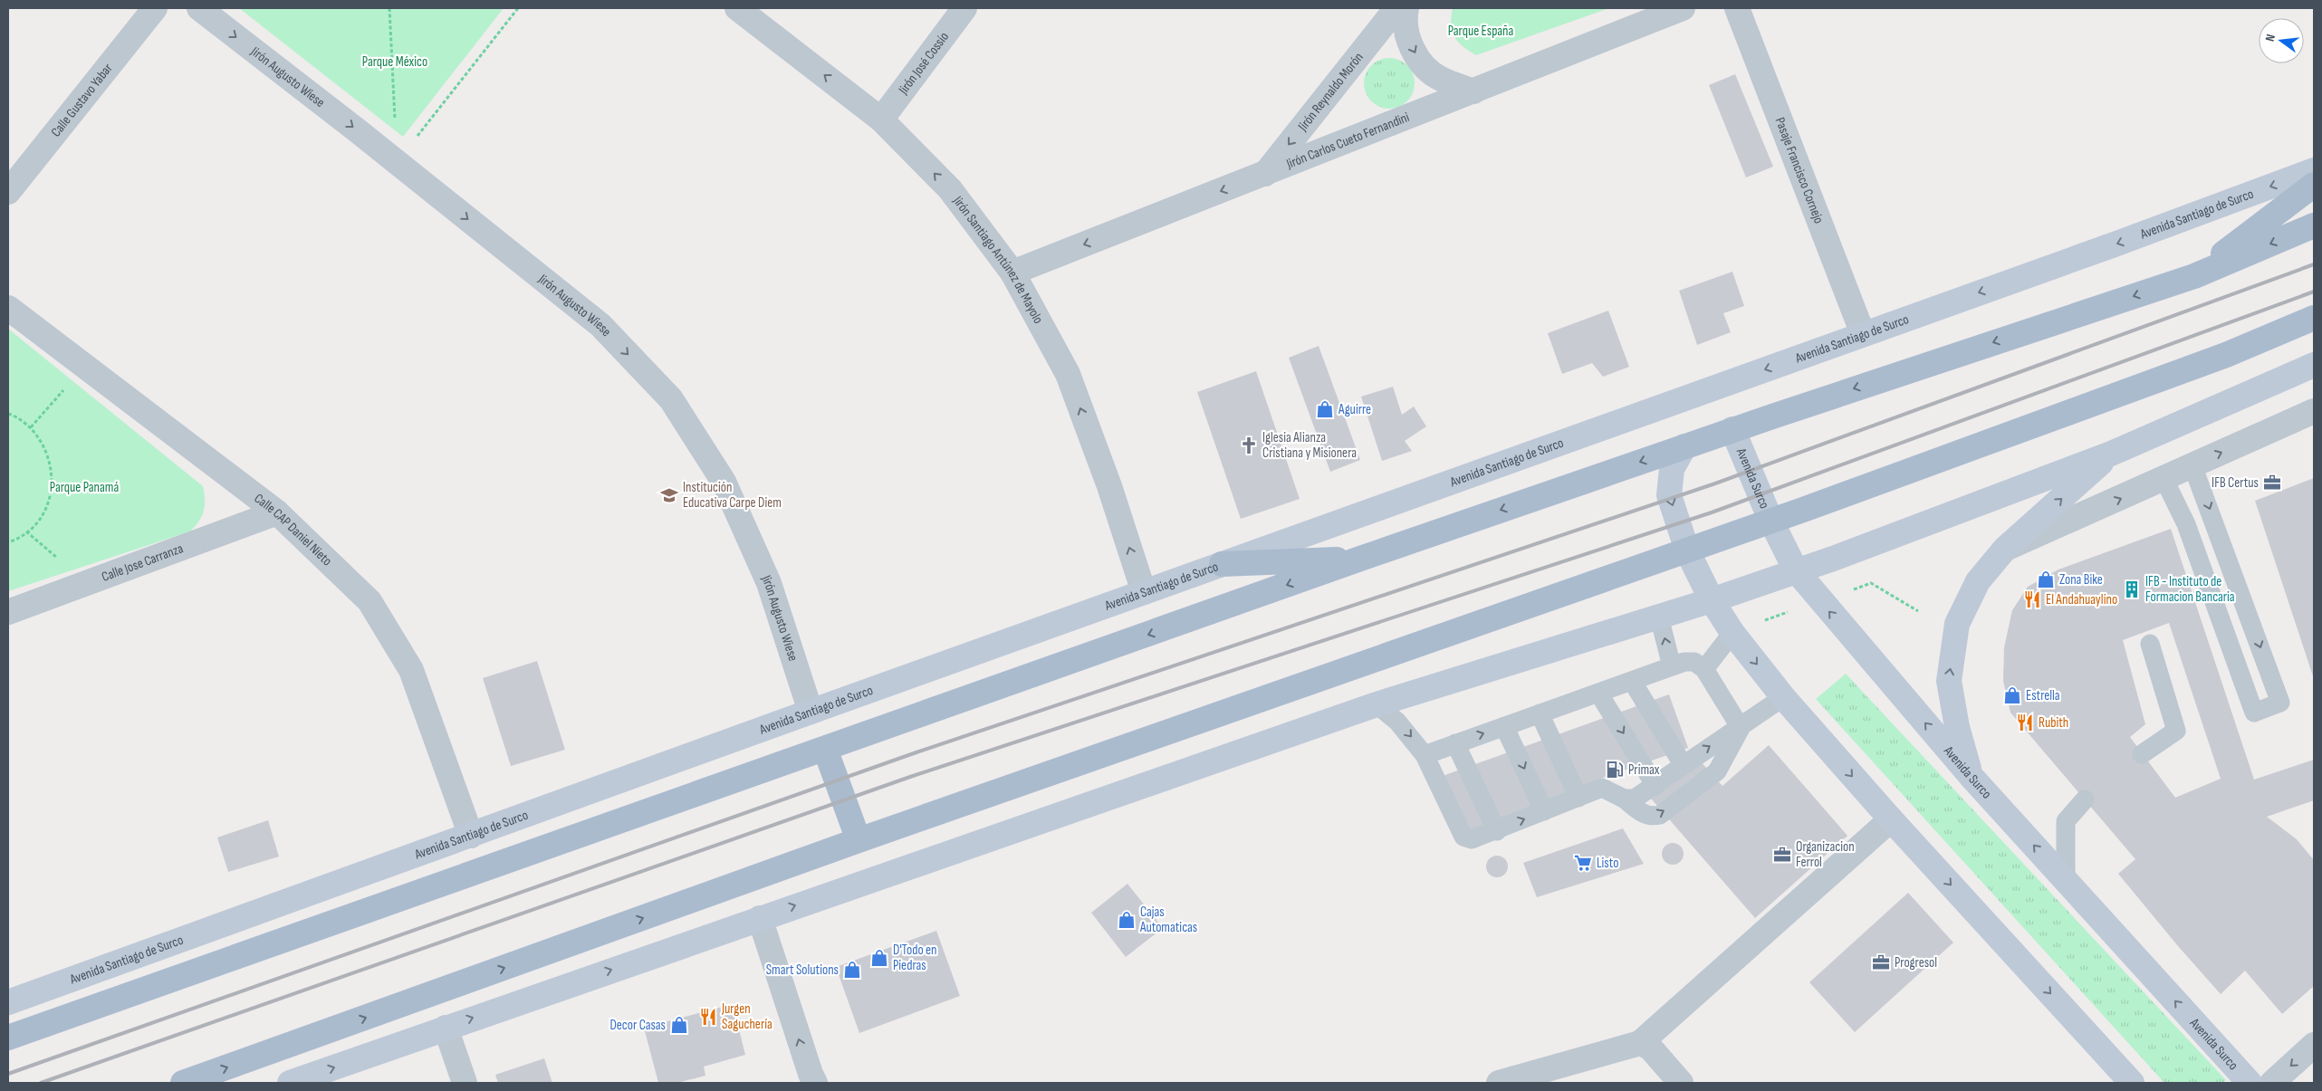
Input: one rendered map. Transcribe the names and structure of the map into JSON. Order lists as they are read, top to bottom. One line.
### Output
{"streets":{"main road":["Avenida Santiago de Surco","Avenida Surco"],"street":["Jirón José Cossío","Jirón Augusto Wiese","Jirón Reynaldo Morón","Calle Gustavo Yabar","Jirón Carlos Cueto Fernandini","Pasaje Francisco Cornejo","Jirón Santiago Antúnez de Mayolo","Calle CAP Daniel Nieto","Calle Jose Carranza"]},"crossings":[["Jirón José Cossío","Jirón Santiago Antúnez de Mayolo"],["Jirón Augusto Wiese","Avenida Santiago de Surco"],["Jirón Reynaldo Morón","Jirón Carlos Cueto Fernandini"],["Jirón Carlos Cueto Fernandini","Jirón Santiago Antúnez de Mayolo"],["Pasaje Francisco Cornejo","Avenida Santiago de Surco"],["Avenida Santiago de Surco","Jirón Santiago Antúnez de Mayolo"],["Avenida Santiago de Surco","Calle CAP Daniel Nieto"],["Calle CAP Daniel Nieto","Calle Jose Carranza"]],"one_way":["Jirón Augusto Wiese","Jirón Reynaldo Morón","Jirón Carlos Cueto Fernandini","Jirón Santiago Antúnez de Mayolo"],"parks":["Parque España","Parque México","Parque Panamá"],"places":{"shop":["Aguirre","Zona Bike","Estrella","Cajas Automaticas","D'Todo en Piedras","Smart Solutions","Decor Casas"],"church":["Iglesia Alianza Cristiana y Misionera"],"office":["IFB Certus","Organizacion Ferrol","Progresol"],"school or university":["Institución Educativa Carpe Diem"],"building":["IFB - Instituto de Formacion Bancaria"],"restaurant":["El Andahuaylino","Rubith","Jurgen Saguchería"],"fuel station":["Primax"],"supermarket":["Listo"]},"north":"left"}
